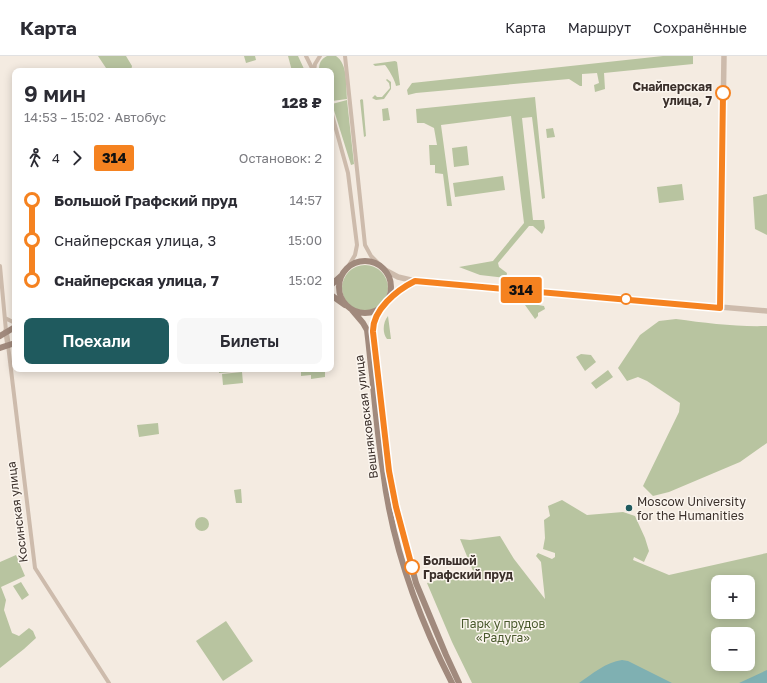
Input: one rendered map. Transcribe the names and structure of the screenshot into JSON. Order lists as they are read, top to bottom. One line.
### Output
{"streets":{"main road":["Вешняковская улица"],"street":["Косинская улица"]},"parks":["Парк у прудов «Радуга»"],"places":["Снайперская улица, 7","Moscow University for the Humanities","Большой Графский пруд"],"lines":["bus line 314"],"page":{"header":"Карта","nav":["Карта","Маршрут","Сохранённые"],"on_map":"314","heading":["9 мин","14:53 – 15:02 · Автобус","128 ₽"],"legs":["4","314","Остановок: 2"],"list":[{"name":"Большой Графский пруд","value":"14:57"},{"name":"Снайперская улица, 3","value":"15:00"},{"name":"Снайперская улица, 7","value":"15:02"}],"buttons":["Поехали","Билеты"],"map_buttons":["+","−"]}}
